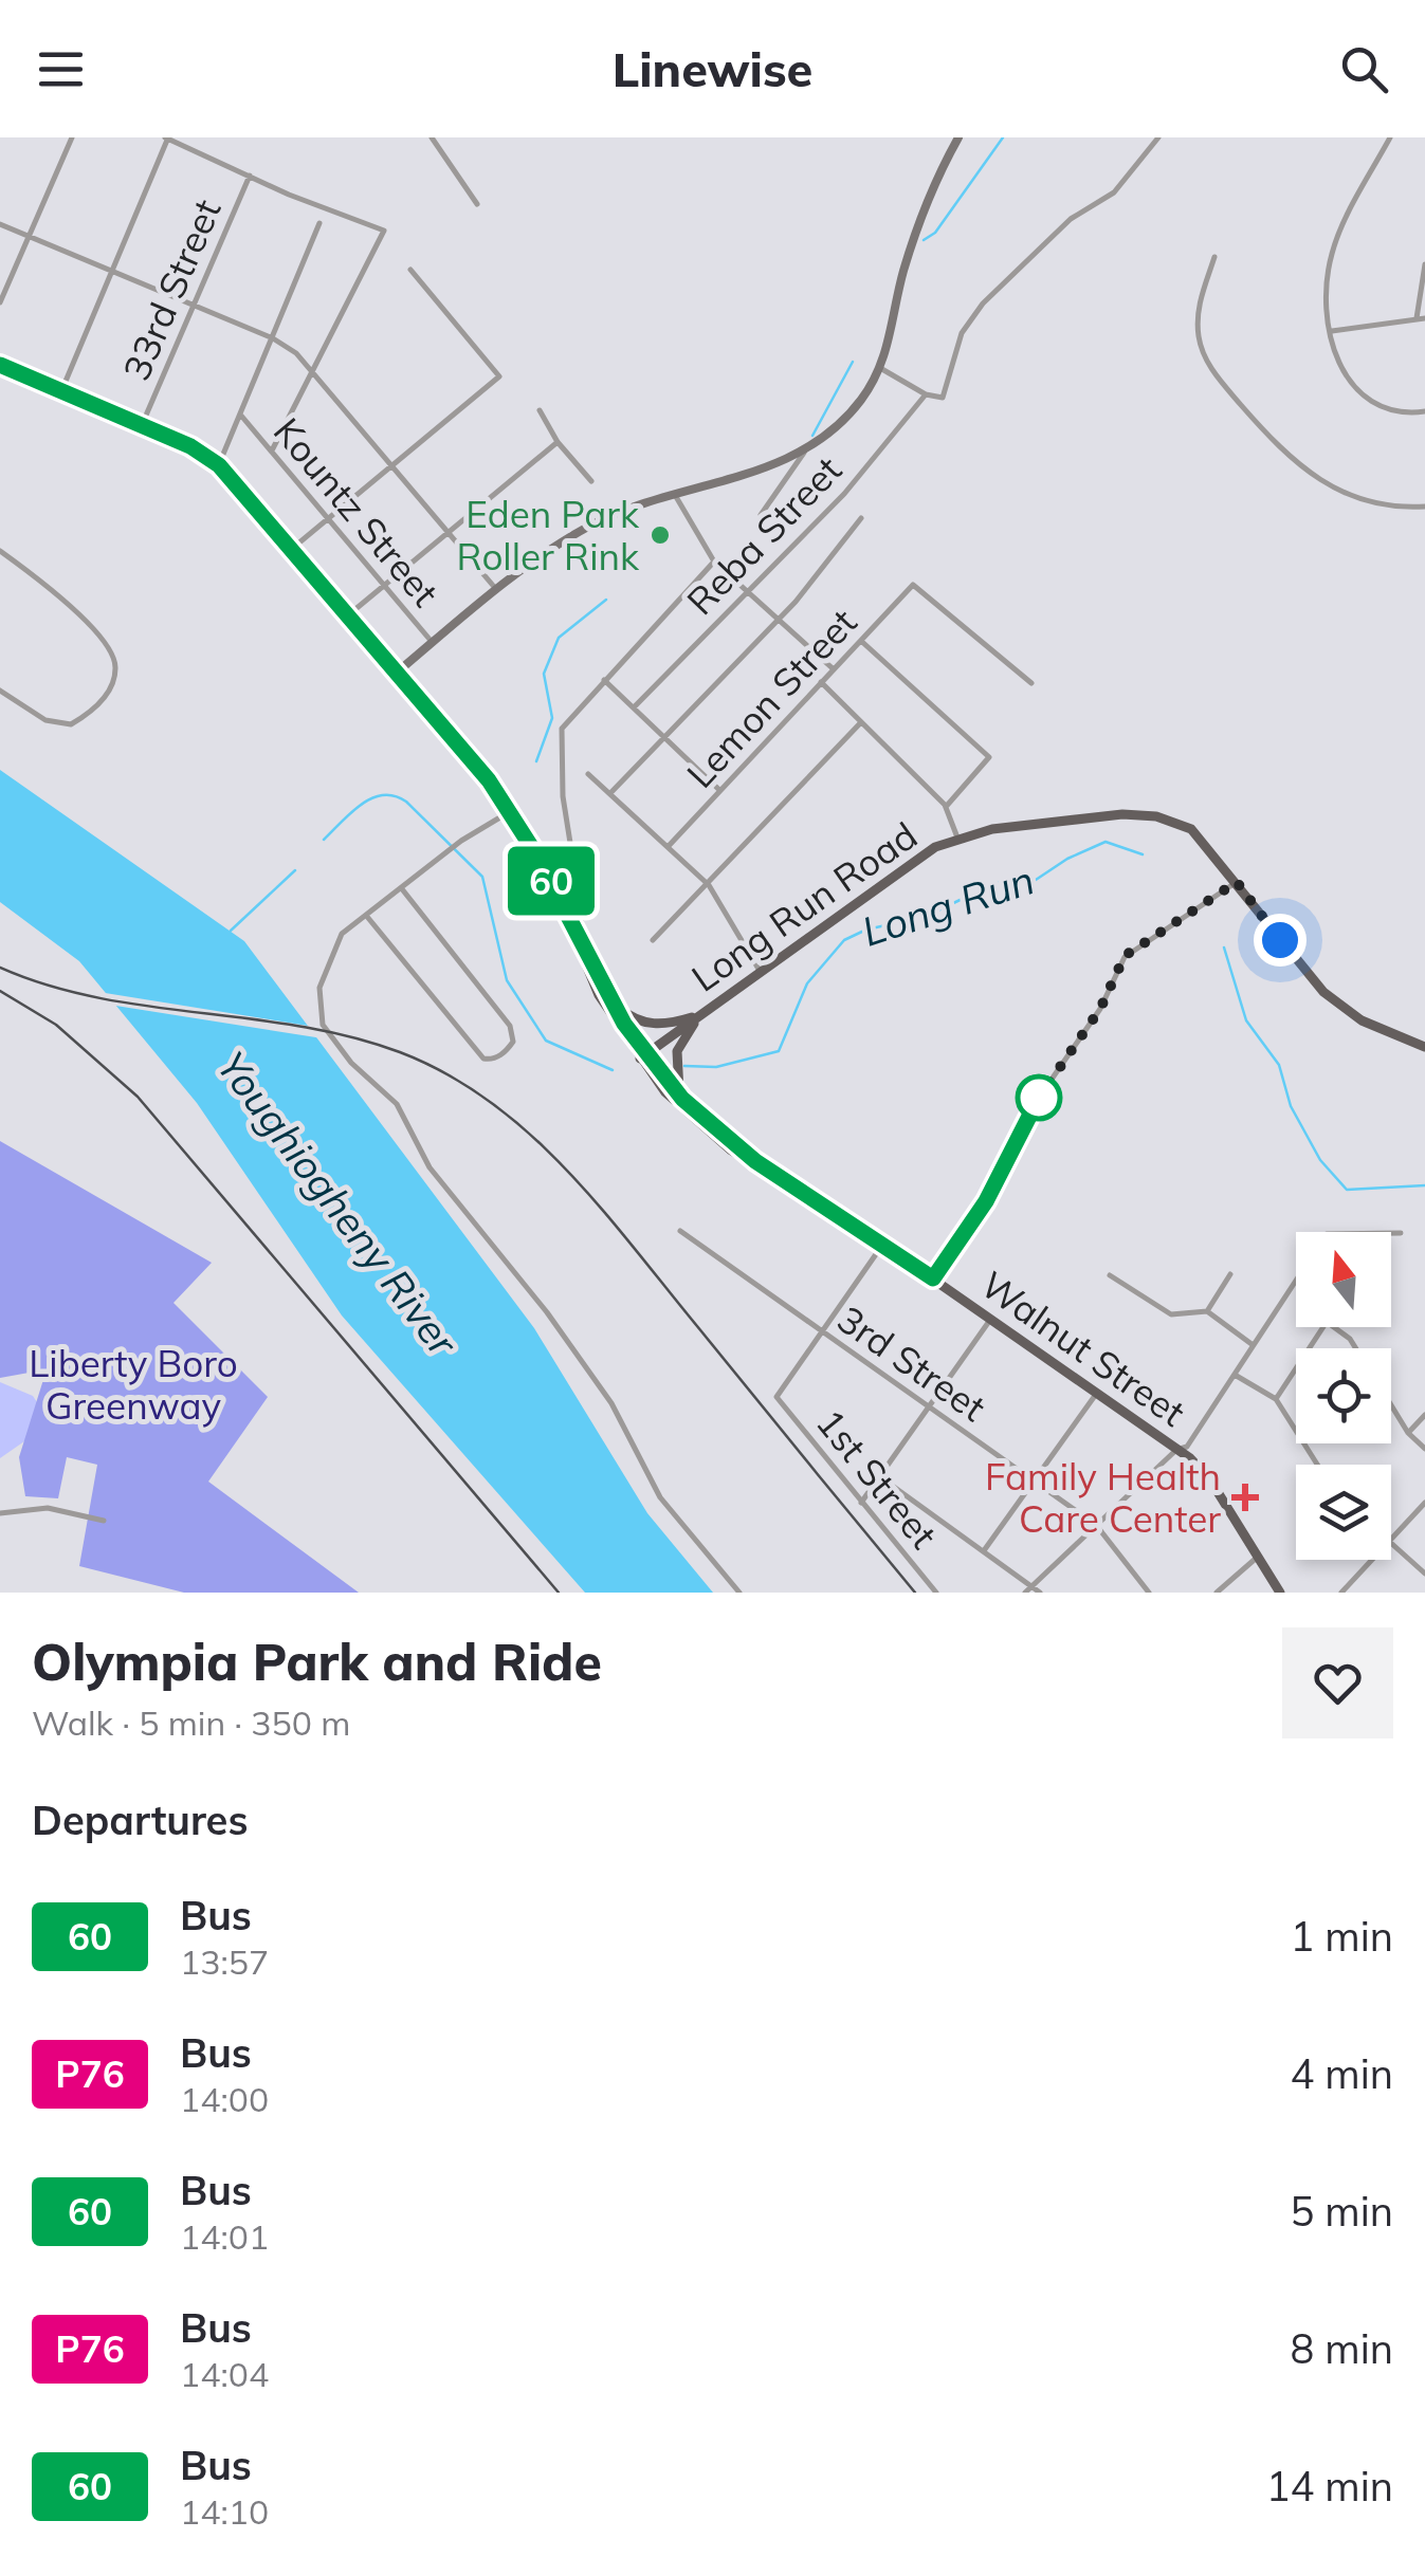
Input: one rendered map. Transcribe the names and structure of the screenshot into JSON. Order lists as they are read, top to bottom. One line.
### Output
{"streets":{"main road":["Long Run Road","Walnut Street"],"street":["33rd Street","Kountz Street","Reba Street","Lemon Street","3rd Street","1st Street"]},"crossings":[["33rd Street","Walnut Street"],["Long Run Road","Walnut Street"],["3rd Street","1st Street"]],"water":["Long Run","Youghiogheny River"],"parks":["Liberty Boro Greenway"],"places":{"other":["Eden Park Roller Rink"],"health":["Family Health Care Center"]},"lines":["bus line 60"],"north":"top","page":{"header":"Linewise","on_map":"60","heading":[["Olympia Park and Ride","Walk · 5 min · 350 m"],"Departures"],"list":[{"mark":"60","name":"Bus","note":"13:57","value":"1 min"},{"mark":"P76","name":"Bus","note":"14:00","value":"4 min"},{"mark":"60","name":"Bus","note":"14:01","value":"5 min"},{"mark":"P76","name":"Bus","note":"14:04","value":"8 min"},{"mark":"60","name":"Bus","note":"14:10","value":"14 min"}]}}
